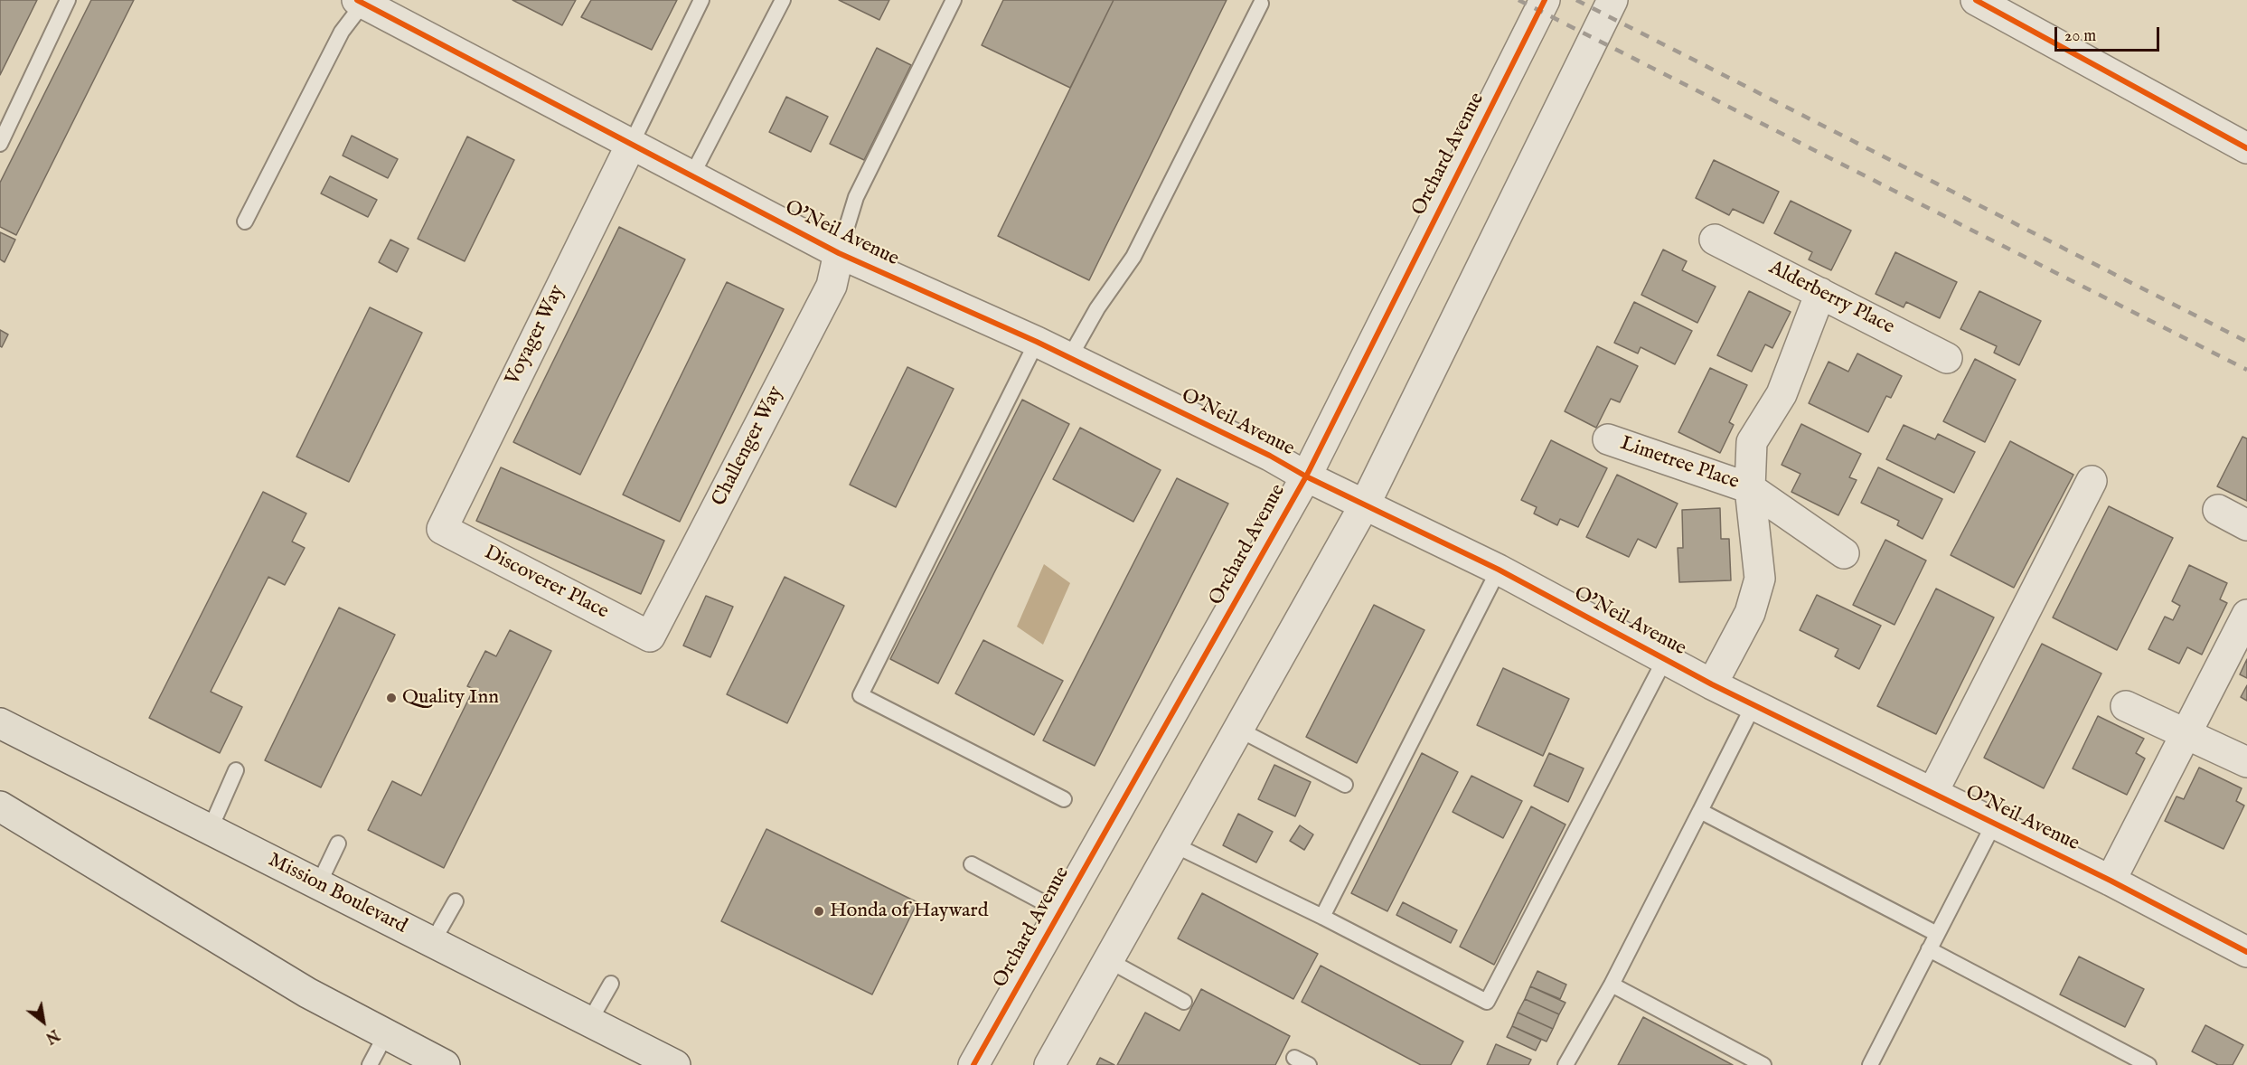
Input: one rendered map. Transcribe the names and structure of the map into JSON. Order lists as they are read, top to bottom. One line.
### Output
{"streets":{"main road":["Mission Boulevard"],"street":["Orchard Avenue","O'Neil Avenue","Alderberry Place","Voyager Way","Challenger Way","Limetree Place","Discoverer Place"]},"crossings":[["Orchard Avenue","O'Neil Avenue"],["O'Neil Avenue","Voyager Way"],["O'Neil Avenue","Challenger Way"],["Voyager Way","Discoverer Place"],["Challenger Way","Discoverer Place"]],"places":["Quality Inn","Honda of Hayward"],"scale_bar":"20 m","north":"bottom right"}
